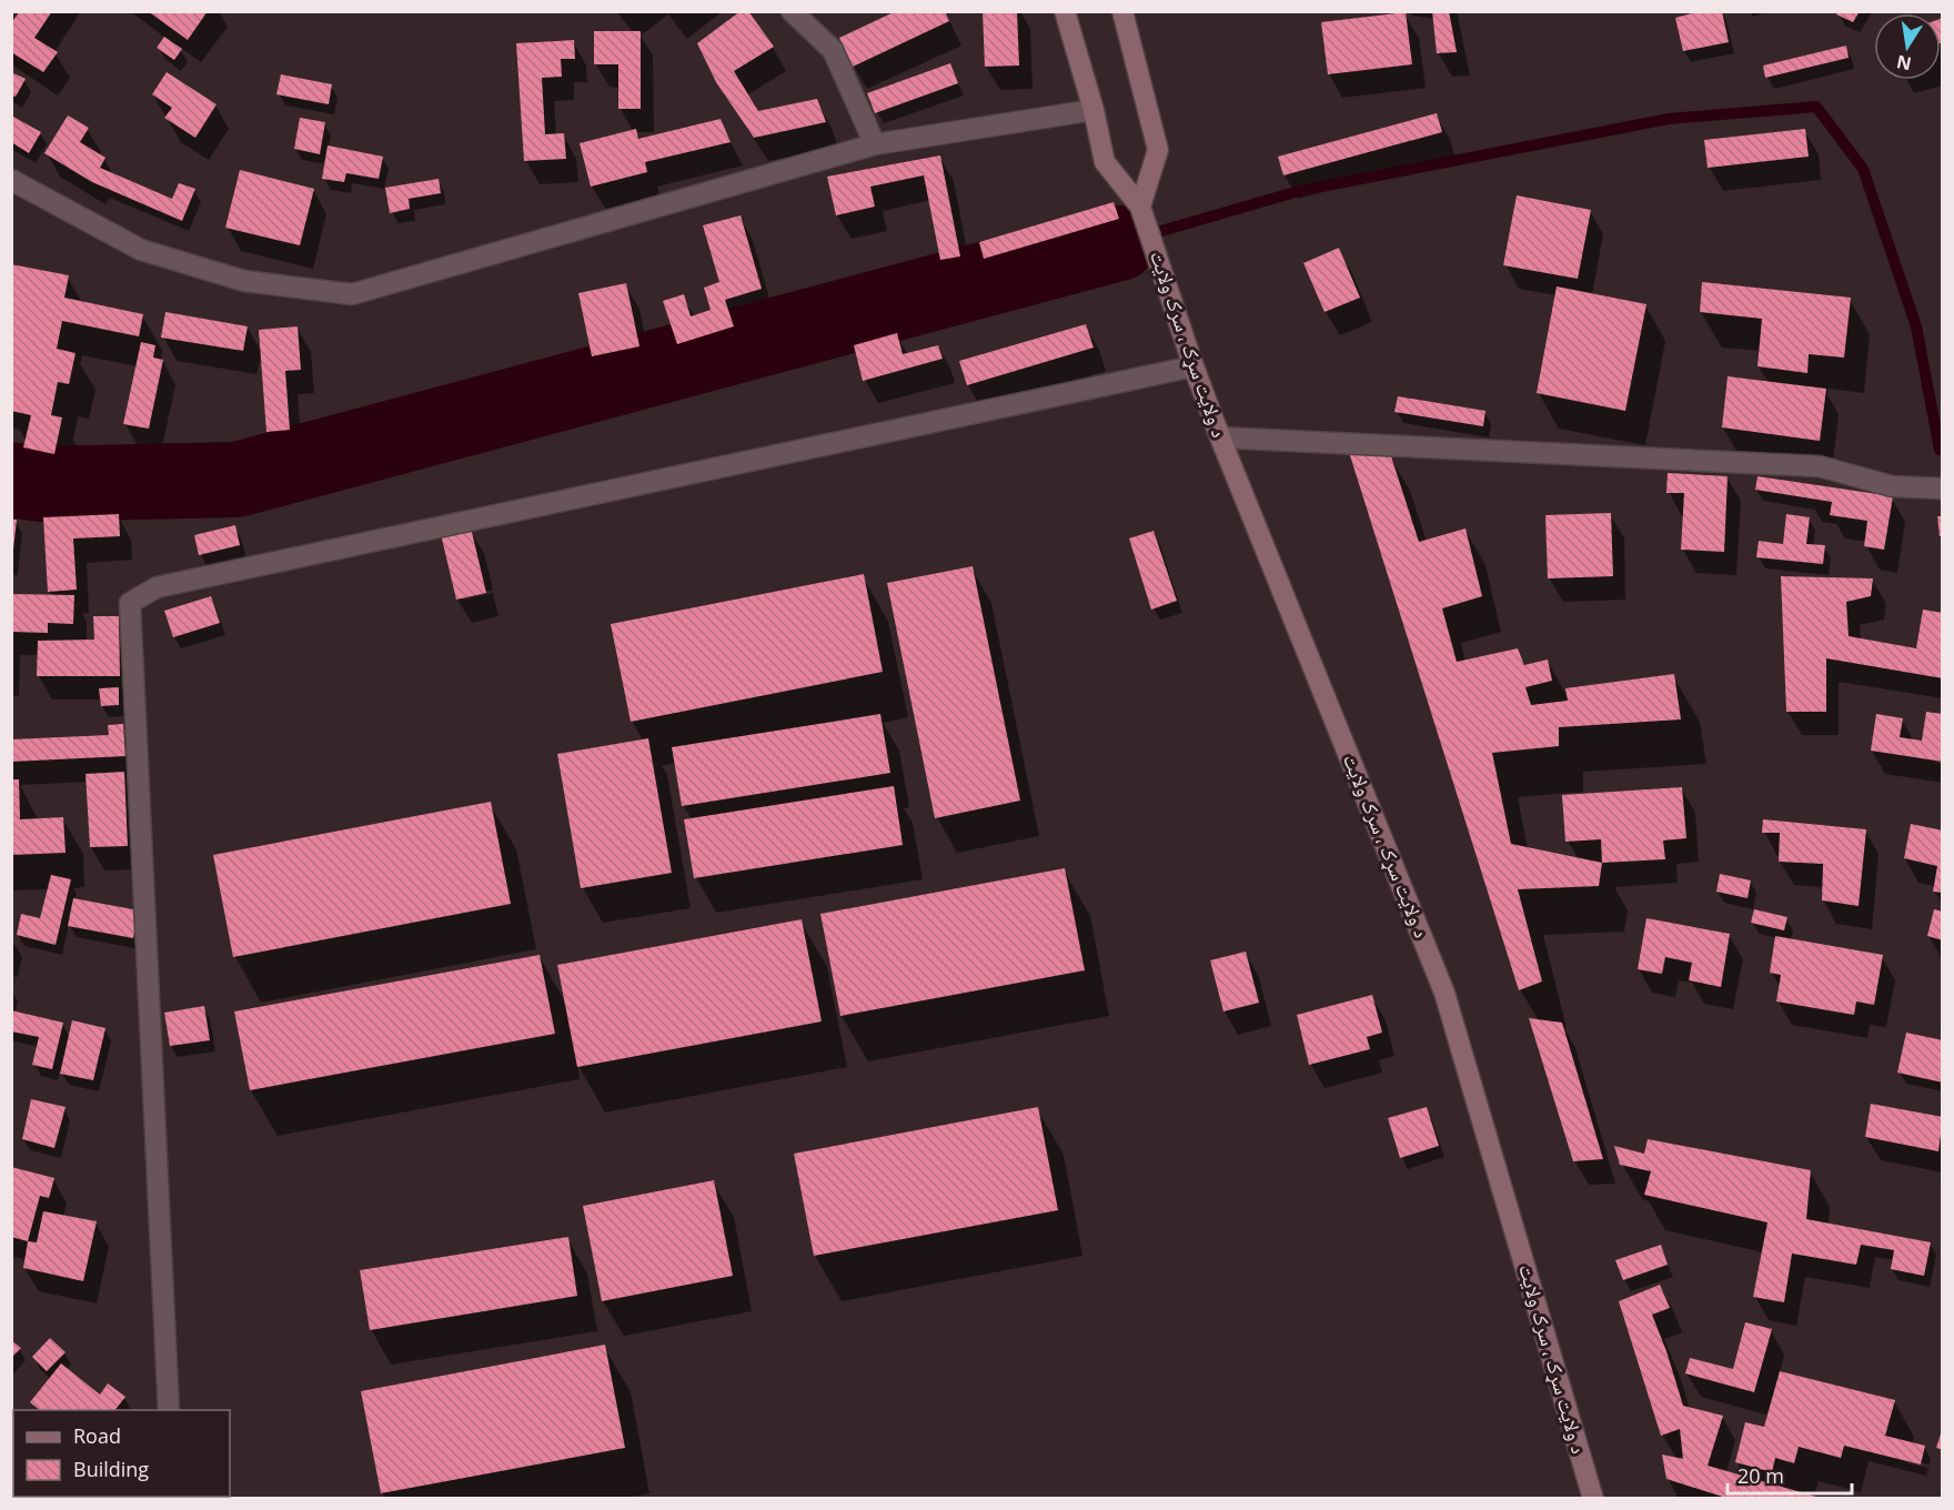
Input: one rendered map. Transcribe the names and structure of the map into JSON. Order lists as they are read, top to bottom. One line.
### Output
{"streets":{"main road":["د ولایت سړک ، سرک ولایت"]},"legend":["Road","Building"],"scale_bar":"20 m","north":"bottom"}
